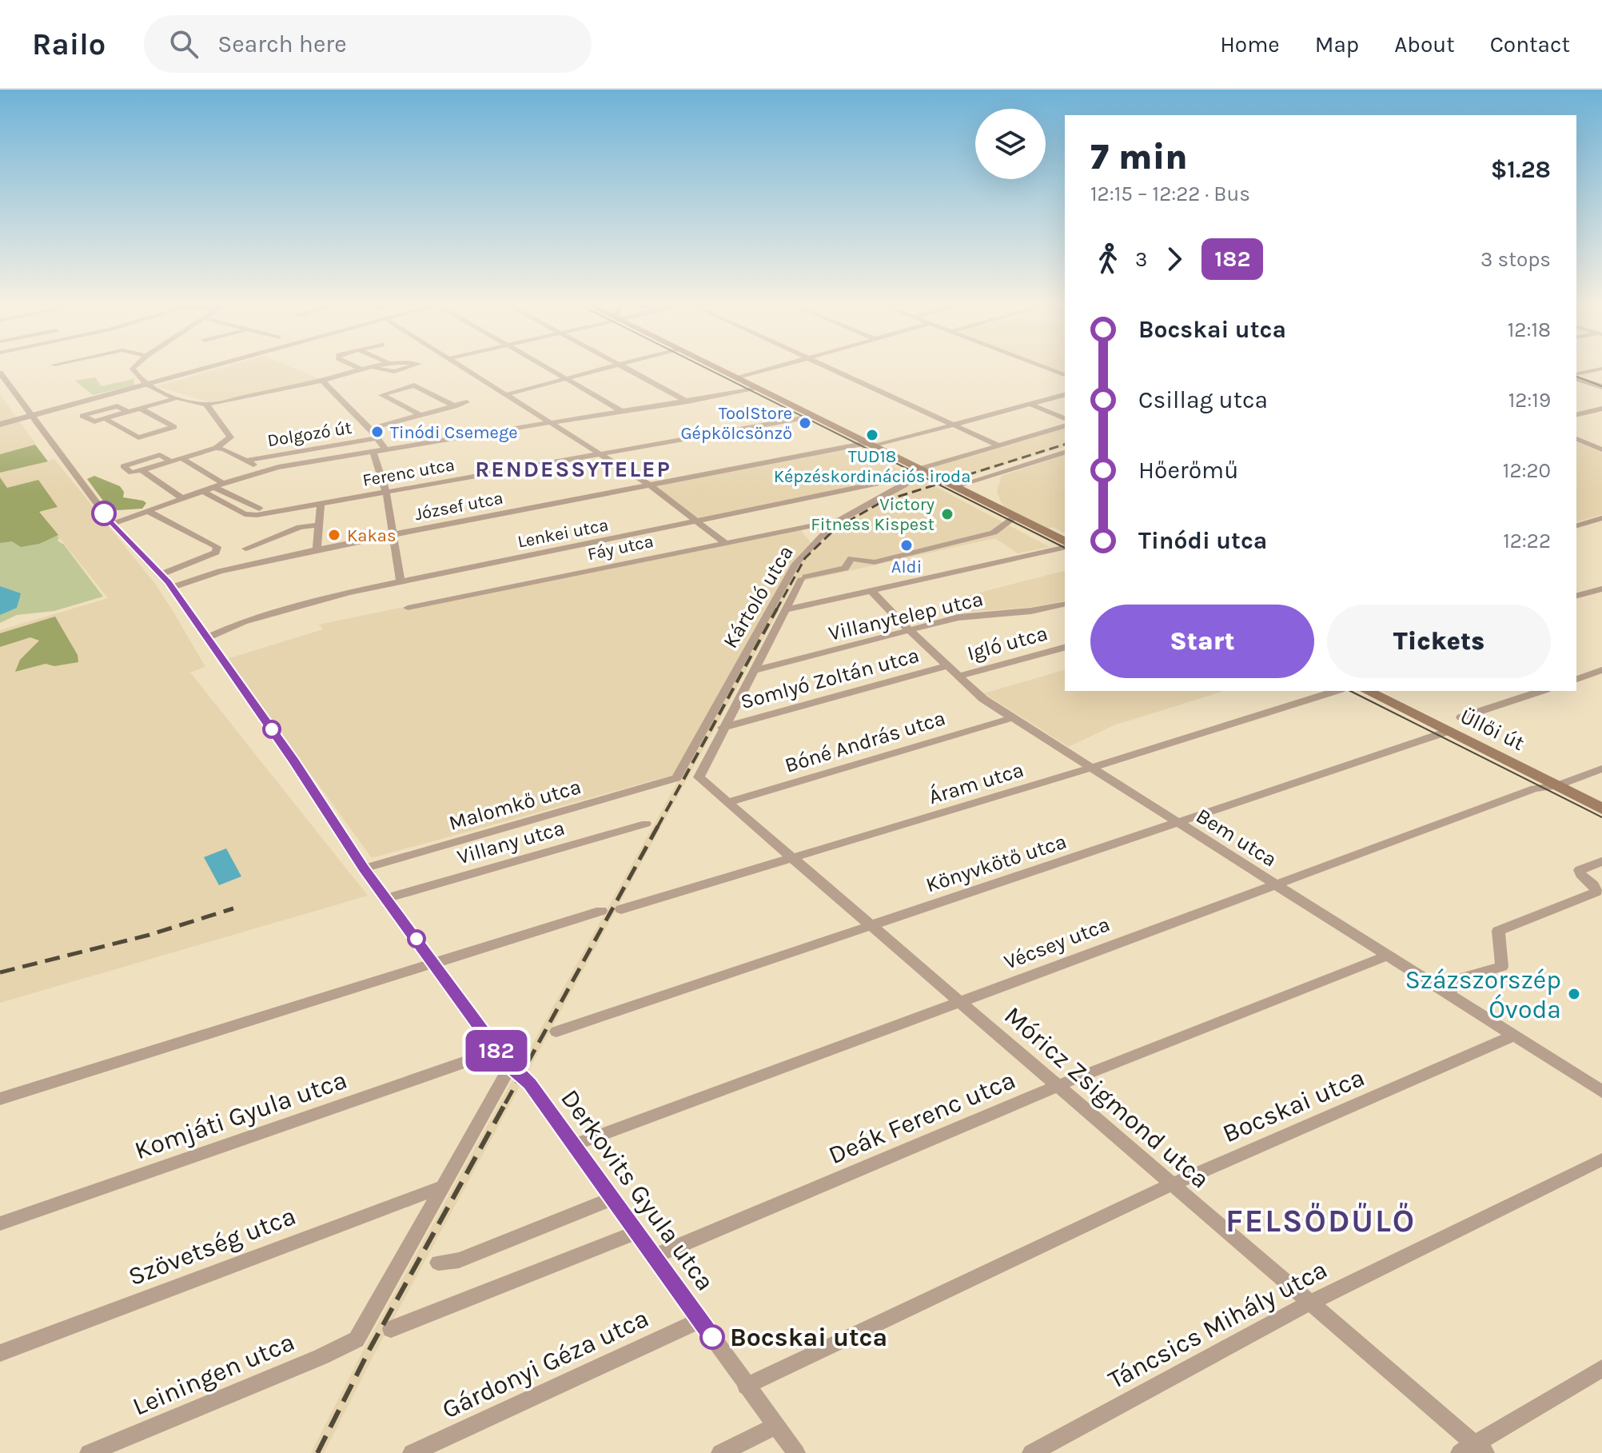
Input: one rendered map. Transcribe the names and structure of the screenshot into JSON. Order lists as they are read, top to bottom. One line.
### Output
{"streets":{"main road":["Üllői út"],"street":["Dolgozó út","Ferenc utca","József utca","Lenkei utca","Fáy utca","Kártoló utca","Villanytelep utca","Igló utca","Somlyó Zoltán utca","Bóné András utca","Áram utca","Malomkő utca","Bem utca","Villany utca","Könyvkötő utca","Vécsey utca","Móricz Zsigmond utca","Bocskai utca","Komjáti Gyula utca","Deák Ferenc utca","Derkovits Gyula utca","Szövetség utca","Táncsics Mihály utca","Gárdonyi Géza utca","Leiningen utca"]},"crossings":[["József utca","Derkovits Gyula utca"],["Lenkei utca","Kártoló utca"],["Lenkei utca","Derkovits Gyula utca"],["Fáy utca","Kártoló utca"],["Kártoló utca","Malomkő utca"],["Villanytelep utca","Bem utca"],["Igló utca","Bem utca"],["Somlyó Zoltán utca","Bem utca"],["Somlyó Zoltán utca","Móricz Zsigmond utca"],["Üllői út","Könyvkötő utca"],["Üllői út","Vécsey utca"],["Bóné András utca","Bem utca"],["Bóné András utca","Móricz Zsigmond utca"],["Áram utca","Bem utca"],["Áram utca","Móricz Zsigmond utca"],["Malomkő utca","Derkovits Gyula utca"],["Bem utca","Könyvkötő utca"],["Bem utca","Vécsey utca"],["Bem utca","Bocskai utca"],["Bem utca","Deák Ferenc utca"],["Villany utca","Derkovits Gyula utca"],["Könyvkötő utca","Móricz Zsigmond utca"],["Vécsey utca","Móricz Zsigmond utca"],["Vécsey utca","Derkovits Gyula utca"],["Móricz Zsigmond utca","Bocskai utca"],["Móricz Zsigmond utca","Deák Ferenc utca"],["Móricz Zsigmond utca","Táncsics Mihály utca"],["Bocskai utca","Derkovits Gyula utca"],["Komjáti Gyula utca","Derkovits Gyula utca"],["Deák Ferenc utca","Derkovits Gyula utca"],["Derkovits Gyula utca","Gárdonyi Géza utca"],["Szövetség utca","Leiningen utca"]],"districts":["RENDESSYTELEP","FELSŐDŰLŐ"],"places":["ToolStore Gépkölcsönző","Tinódi Csemege","TUD18 Képzéskordinációs iroda","Victory Fitness Kispest","Kakas","Aldi","Százszorszép Óvoda","Bocskai utca"],"lines":["bus line 182"],"page":{"header":"Railo","search":"Search here","nav":["Home","Map","About","Contact"],"on_map":"182","heading":["7 min","12:15 – 12:22 · Bus","$1.28"],"legs":["3","182","3 stops"],"list":[{"name":"Bocskai utca","value":"12:18"},{"name":"Csillag utca","value":"12:19"},{"name":"Hőerőmű","value":"12:20"},{"name":"Tinódi utca","value":"12:22"}],"buttons":["Start","Tickets"]}}
